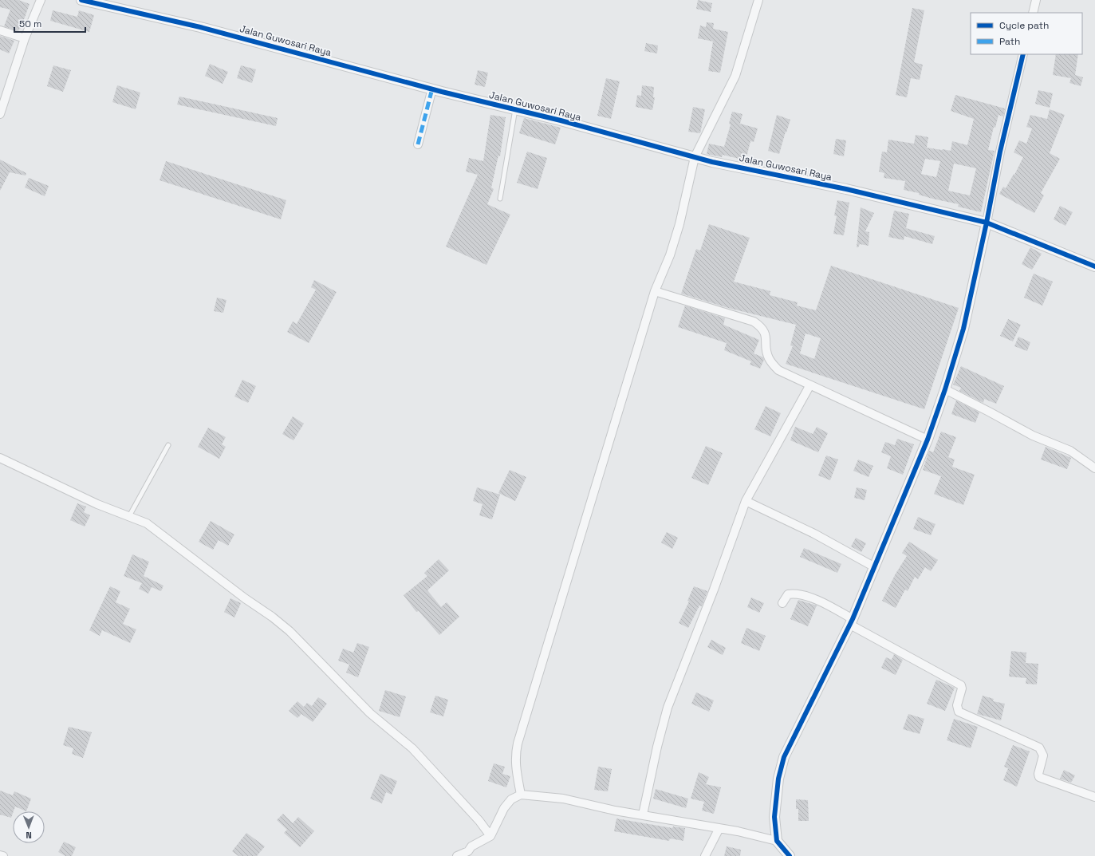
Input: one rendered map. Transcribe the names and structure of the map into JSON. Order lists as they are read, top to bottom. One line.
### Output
{"streets":{"street":["Jalan Guwosari Raya"]},"legend":["Cycle path","Path"],"scale_bar":"50 m","north":"bottom"}
